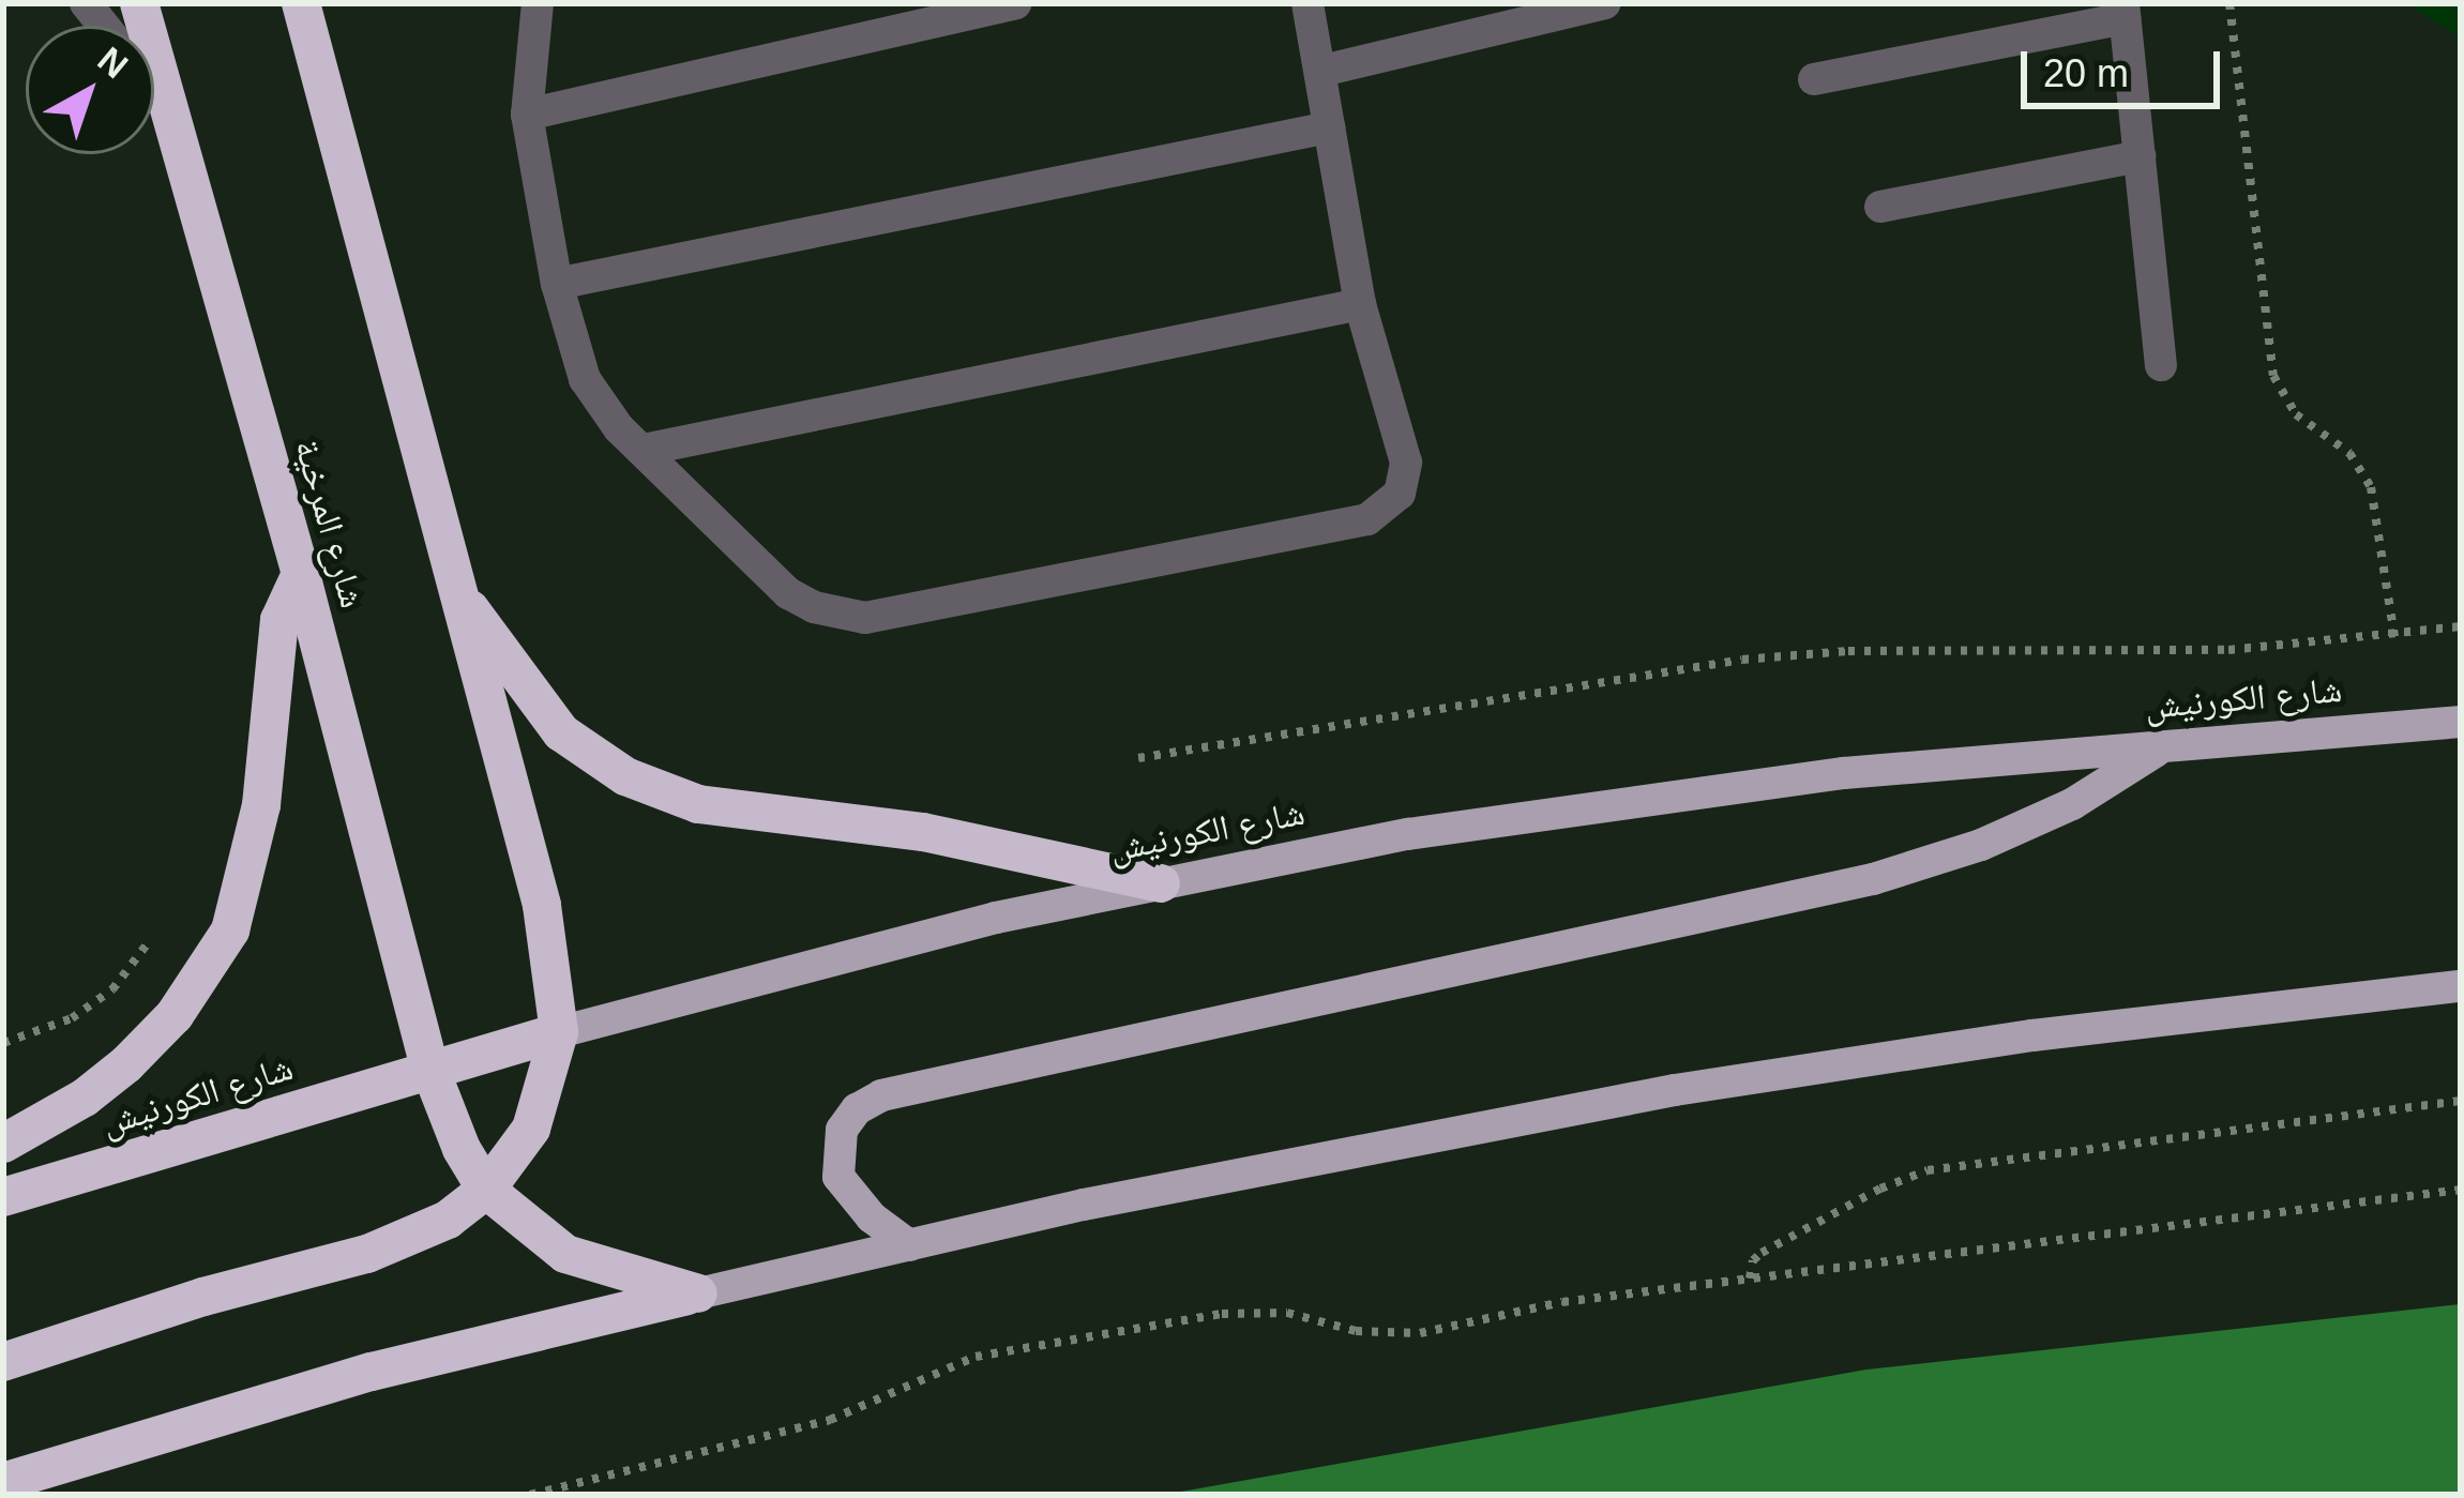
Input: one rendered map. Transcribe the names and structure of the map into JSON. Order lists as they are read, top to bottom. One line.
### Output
{"streets":{"highway":["شارع المرخية","شارع الكورنيش"]},"crossings":[["شارع المرخية","شارع الكورنيش"]],"scale_bar":"20 m","north":"top right"}
